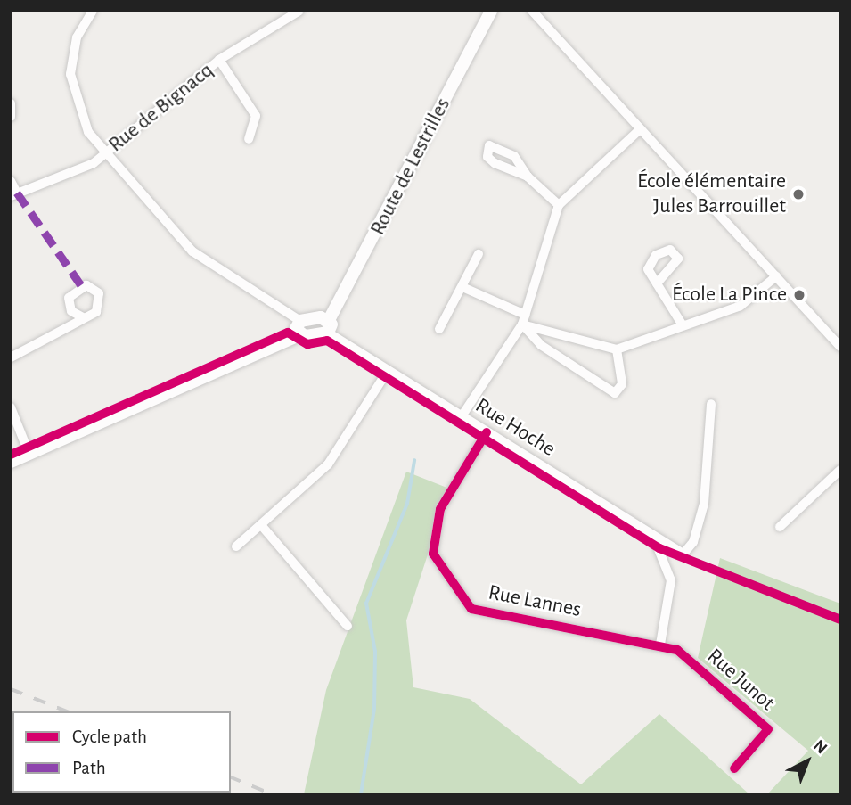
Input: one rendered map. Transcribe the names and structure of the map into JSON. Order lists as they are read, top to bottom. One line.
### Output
{"streets":{"street":["Rue de Bignacq","Route de Lestrilles","Rue Hoche","Rue Lannes","Rue Junot"]},"crossings":[["Route de Lestrilles","Rue Hoche"],["Rue Hoche","Rue Lannes"],["Rue Lannes","Rue Junot"]],"places":["École élémentaire Jules Barrouillet","École La Pince"],"legend":["Cycle path","Path"],"north":"top right"}
